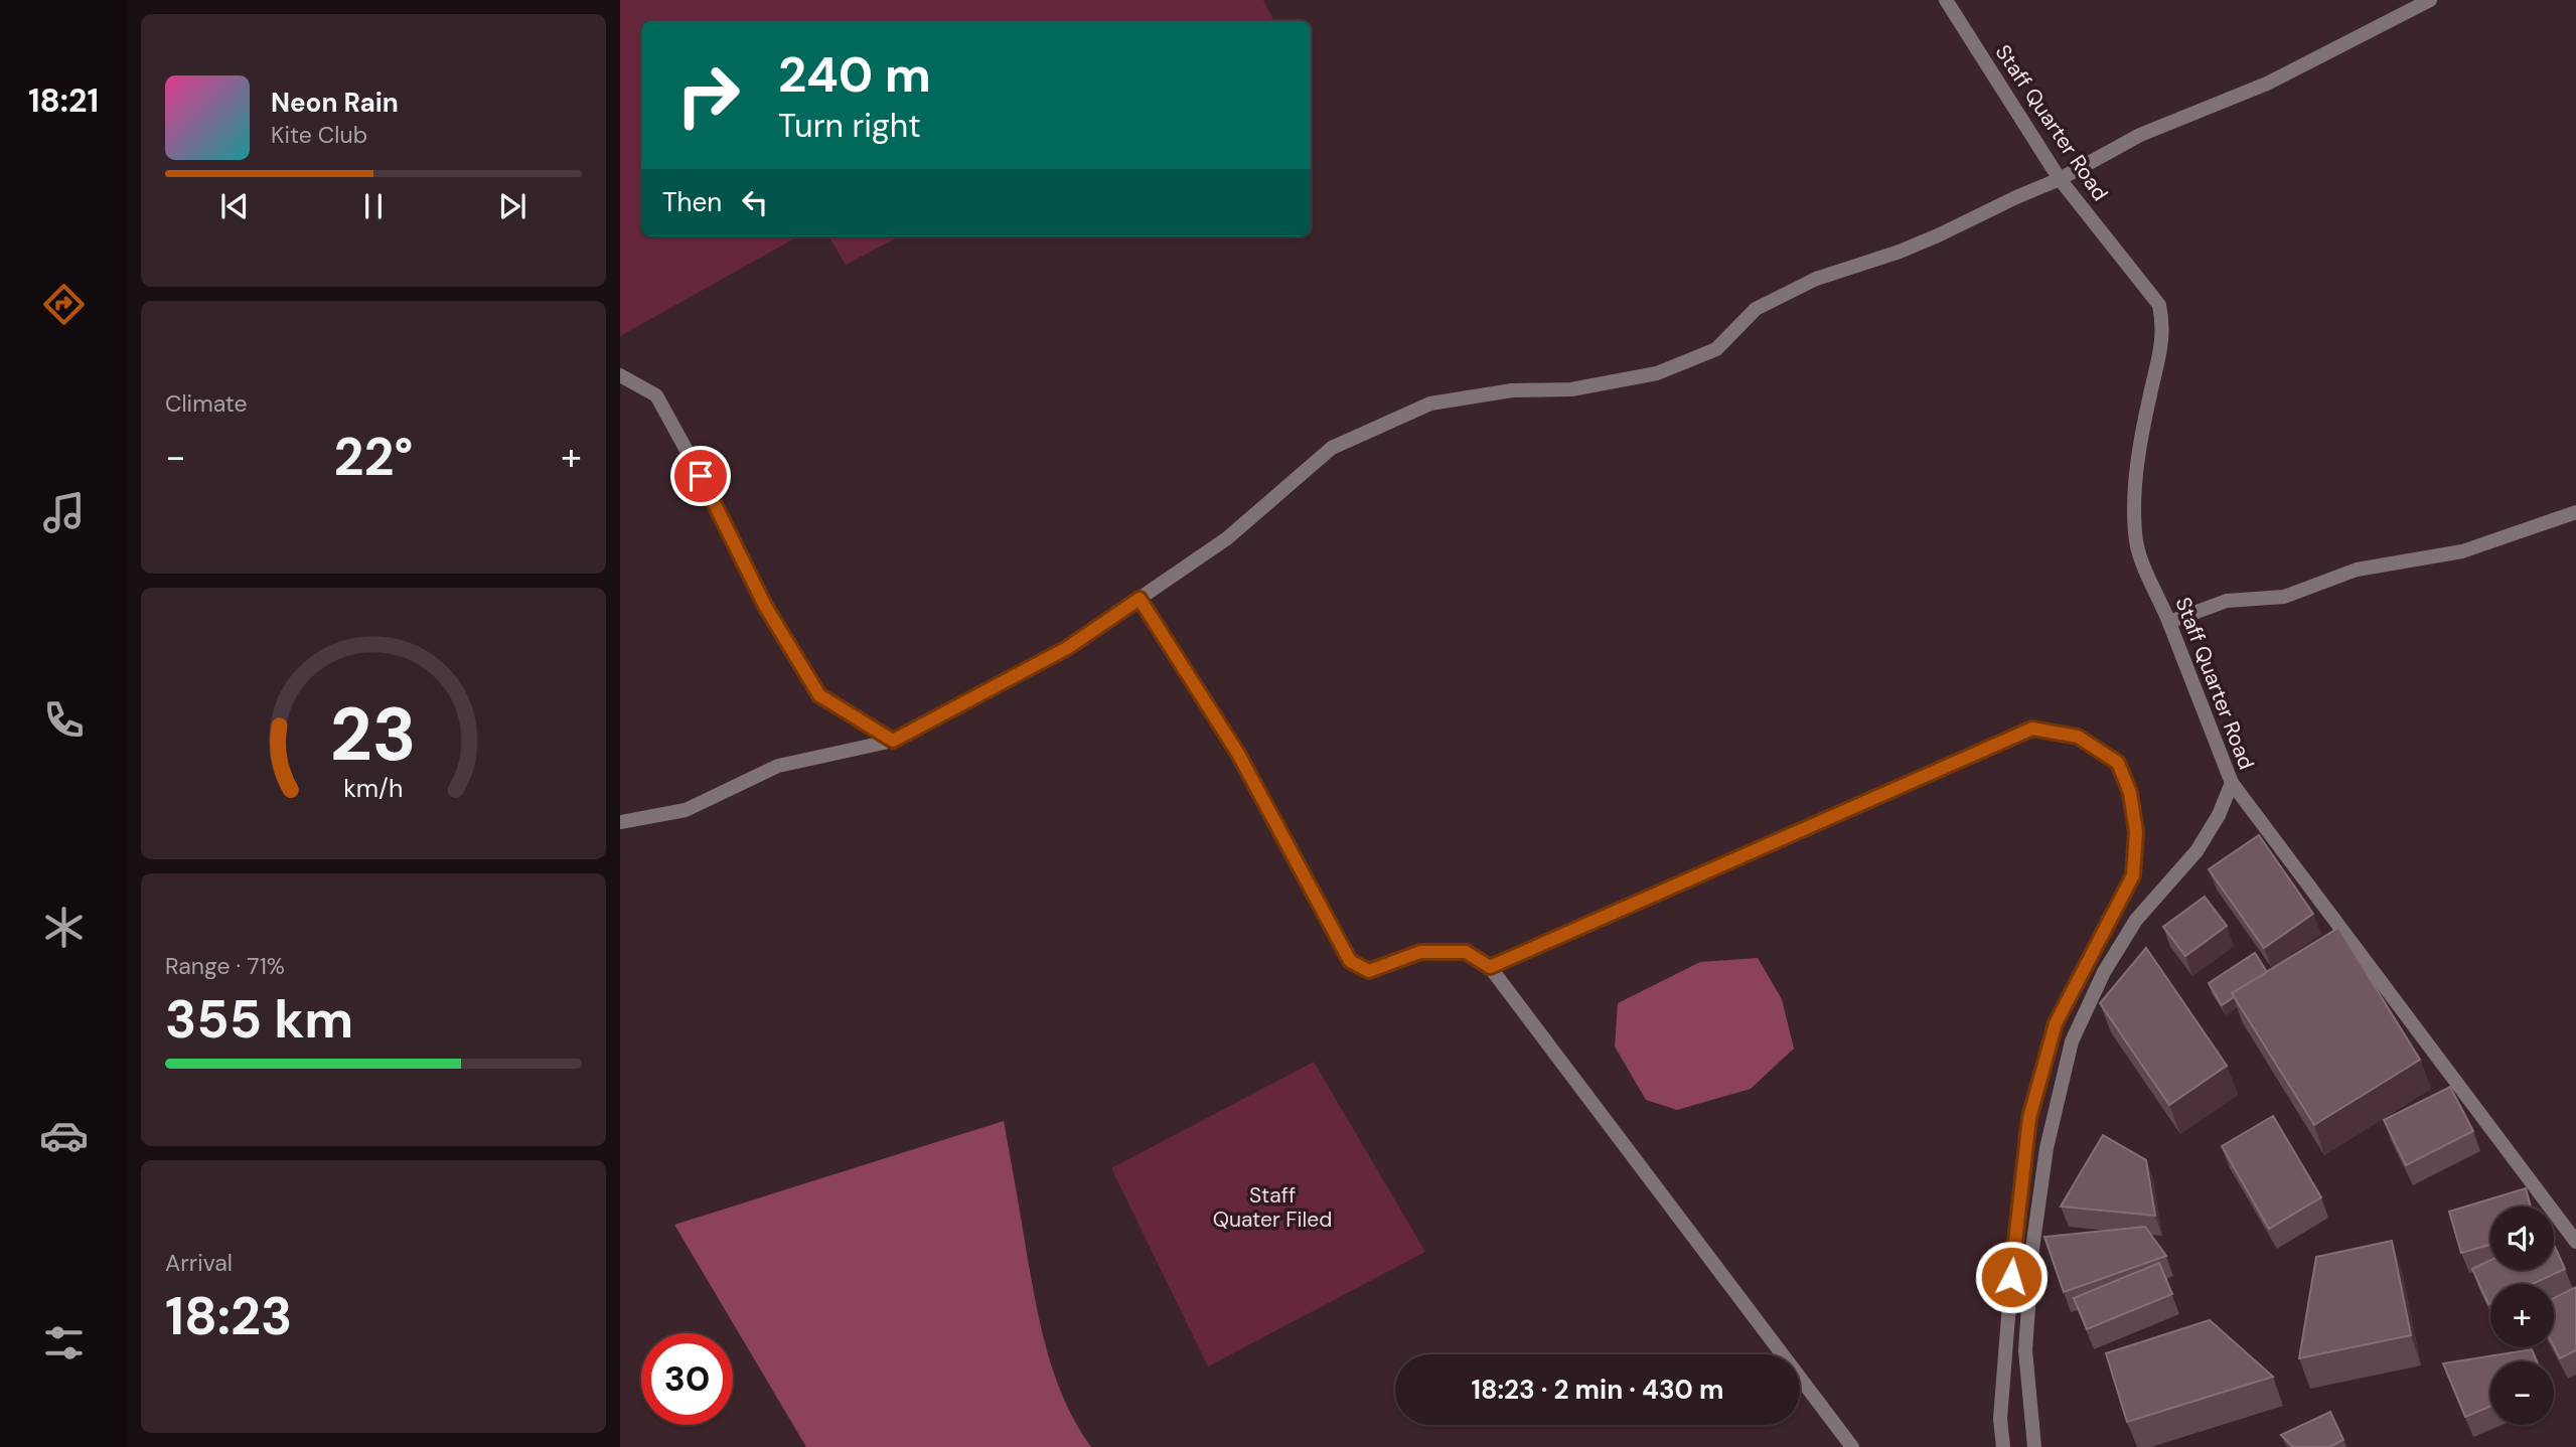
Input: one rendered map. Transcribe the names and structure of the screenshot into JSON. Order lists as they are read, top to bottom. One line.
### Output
{"streets":{"street":["Staff Quarter Road"]},"parks":["Staff Quater Filed"],"page":{"tabs":"18:21","turn":["240 m","Turn right"],"song":["Neon Rain","Kite Club"],"then":"Then","tile":["Climate",["Range · 71%","355 km"],["Arrival","18:23"]],"heat":["−","22°","+"],"map_buttons":["+","−"],"limit":"30","trip":"18:23 · 2 min · 430 m","gauge":["23","km/h"]}}
